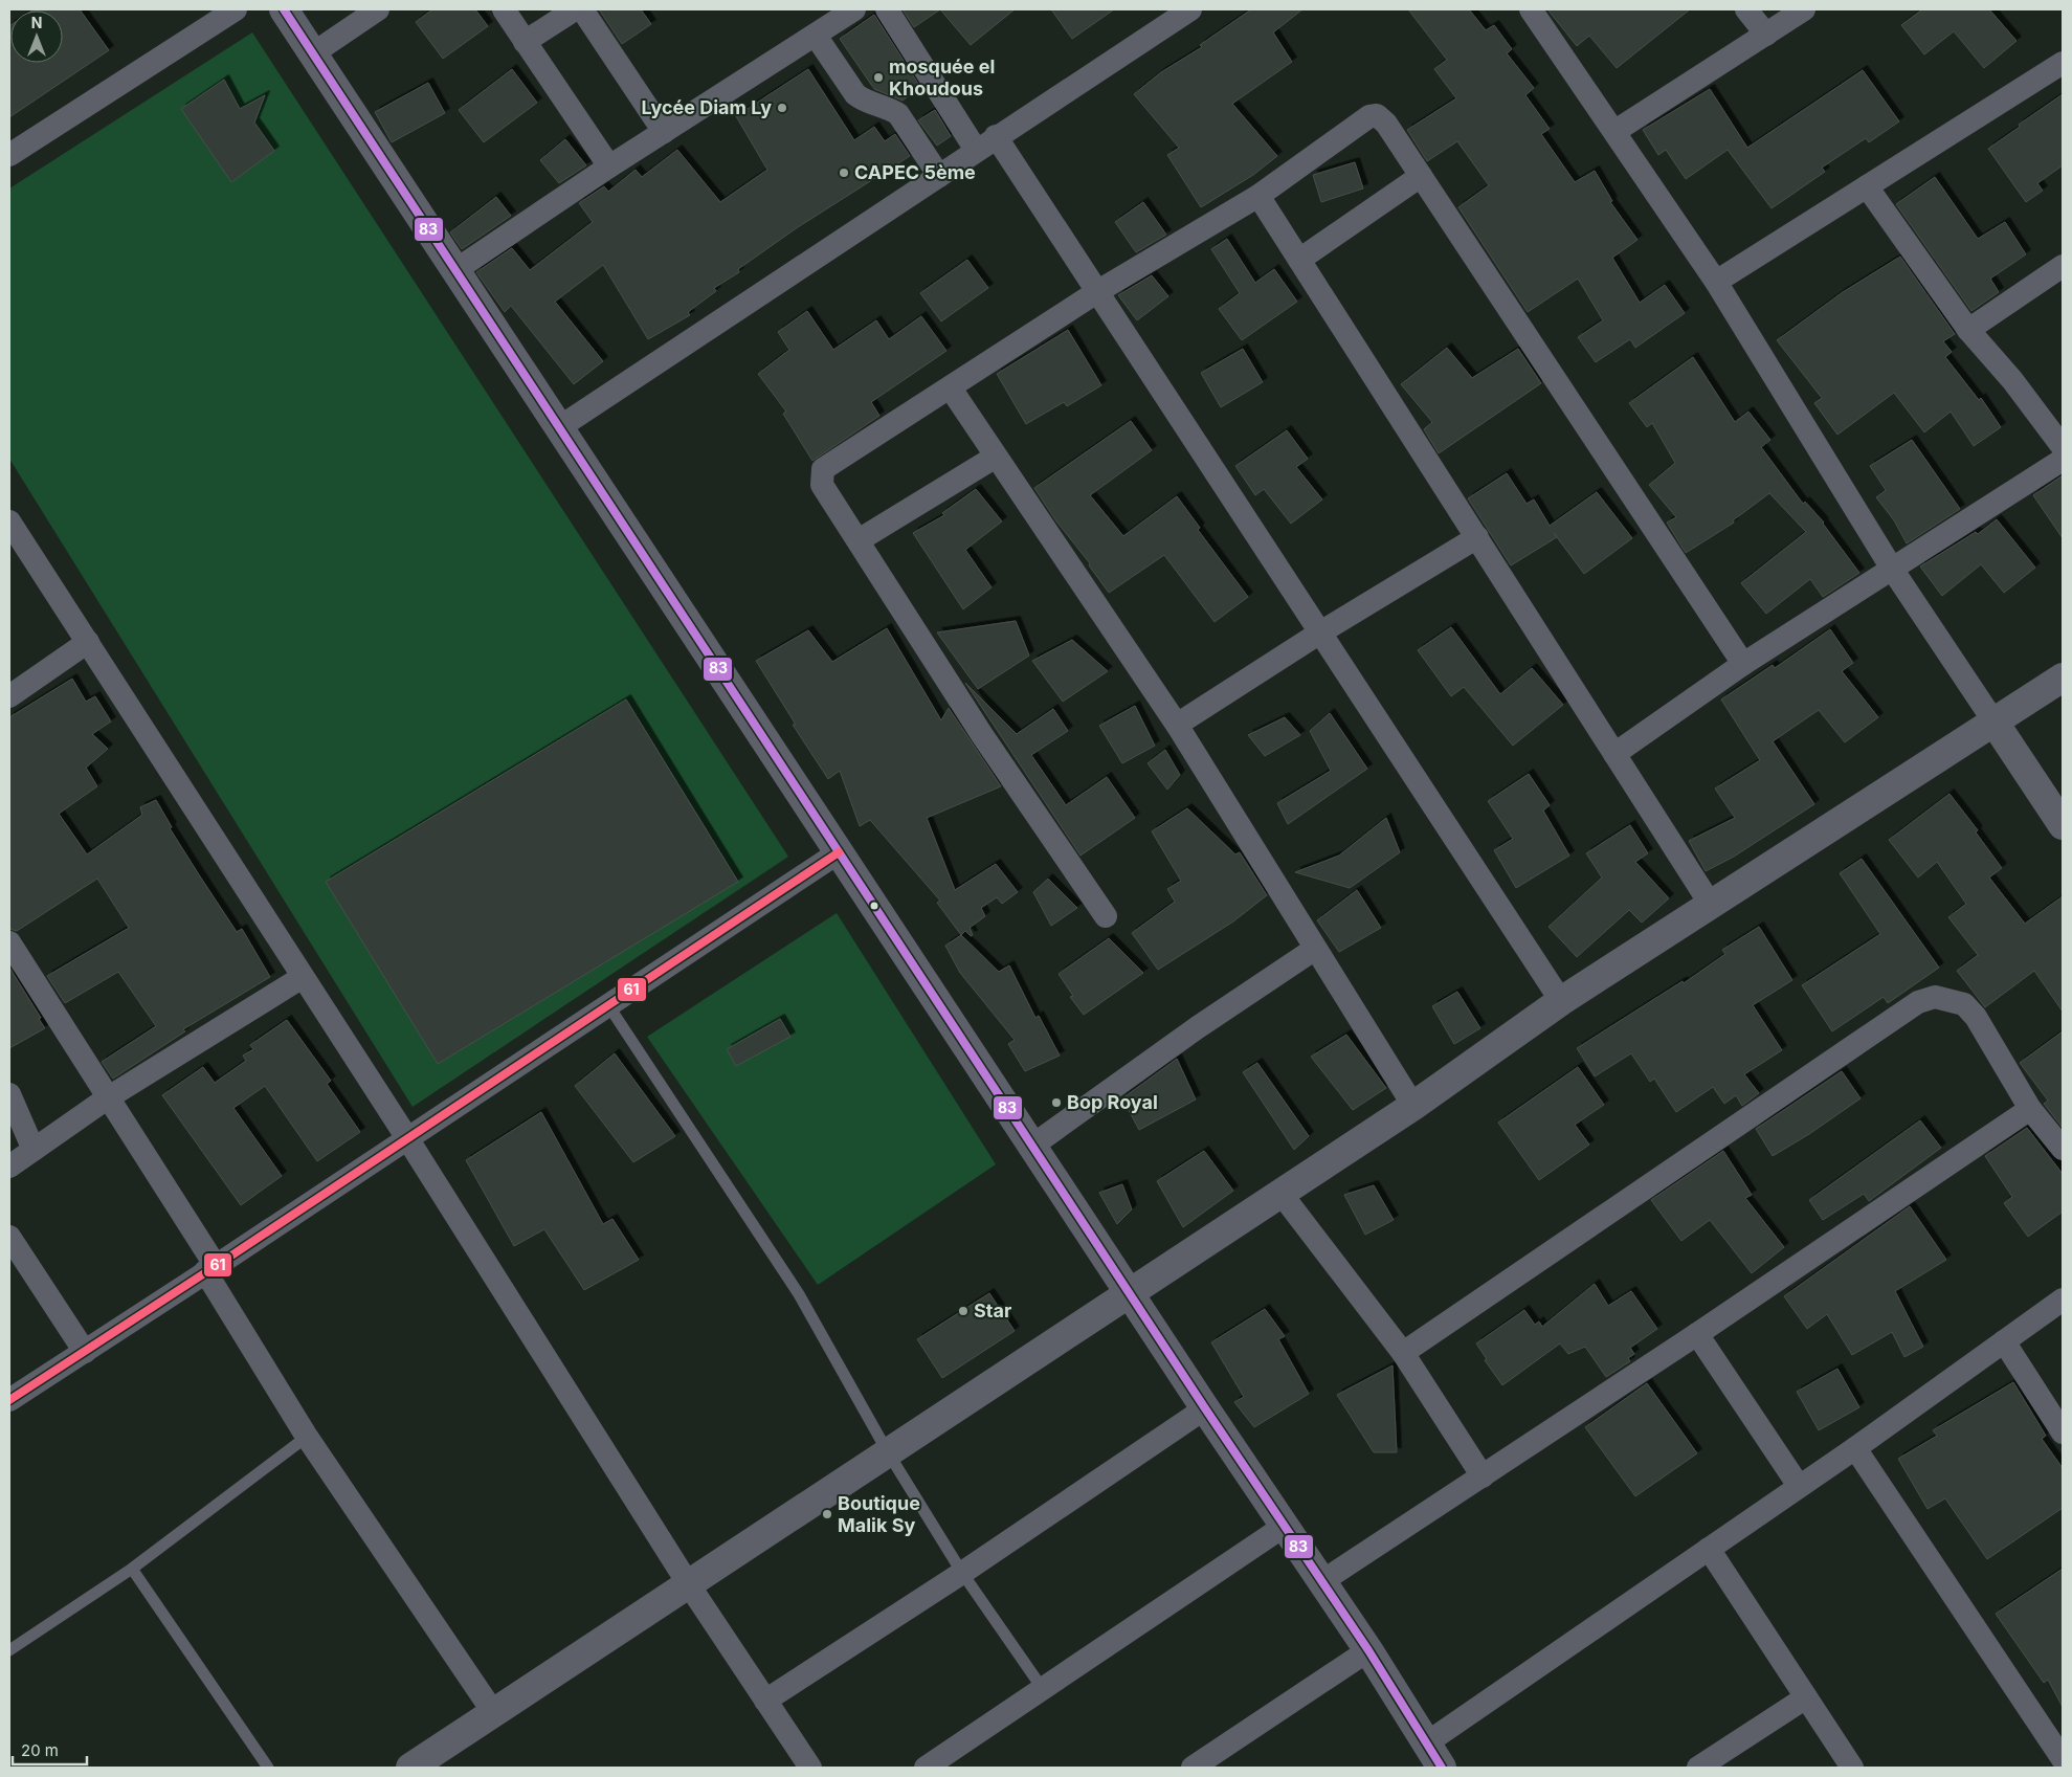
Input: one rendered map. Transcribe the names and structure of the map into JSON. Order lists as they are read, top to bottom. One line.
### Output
{"places":["mosquée el Khoudous","Lycée Diam Ly","CAPEC 5ème","Bop Royal","Star","Boutique Malik Sy"],"lines":["transit line 83","transit line 61"],"scale_bar":"20 m","north":"top"}
